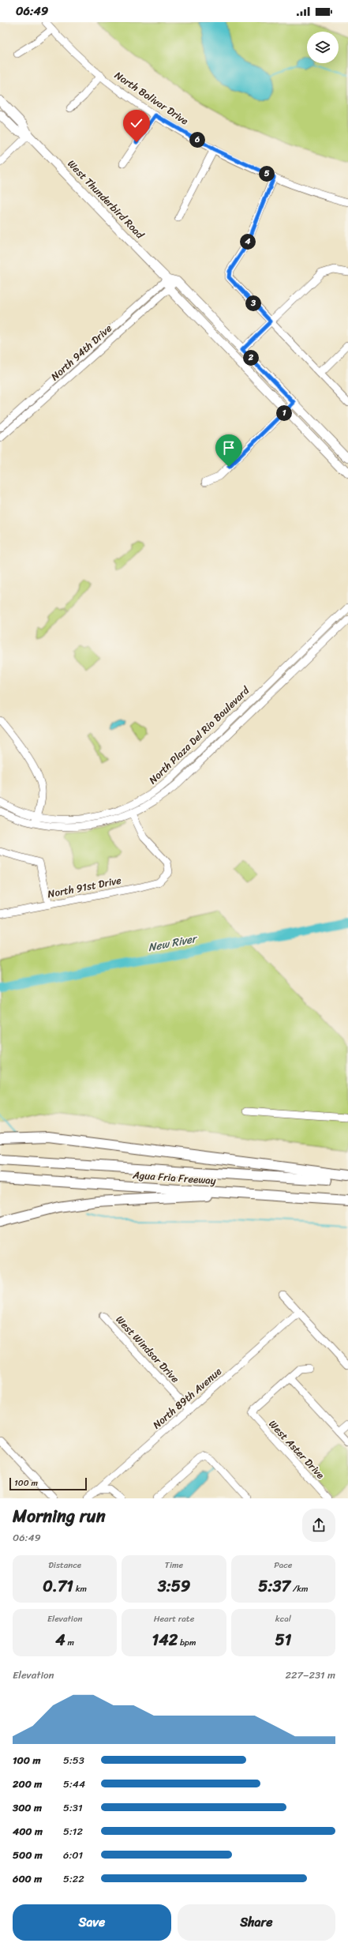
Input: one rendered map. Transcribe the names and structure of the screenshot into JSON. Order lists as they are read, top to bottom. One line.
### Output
{"streets":{"highway":["Agua Fria Freeway"],"main road":["West Thunderbird Road"],"street":["North Bolivar Drive","North 94th Drive","North Plaza Del Rio Boulevard","North 91st Drive","West Windsor Drive","North 89th Avenue","West Aster Drive"]},"crossings":[["West Thunderbird Road","North 94th Drive"],["North Plaza Del Rio Boulevard","North 91st Drive"],["West Windsor Drive","North 89th Avenue"]],"water":["New River"],"scale_bar":"100 m","page":{"status":"06:49","pins":["6","5","4","3","2","1"],"scale":"100 m","heading":["Morning run","06:49"],"stats":[["Distance","0.71 km"],["Time","3:59"],["Pace","5:37 /km"],["Elevation","4 m"],["Heart rate","142 bpm"],["kcal","51"]],"chart":["Elevation","227–231 m"],"list":[{"name":"100 m","note":"5:53"},{"name":"200 m","note":"5:44"},{"name":"300 m","note":"5:31"},{"name":"400 m","note":"5:12"},{"name":"500 m","note":"6:01"},{"name":"600 m","note":"5:22"}],"buttons":["Save","Share"]}}
